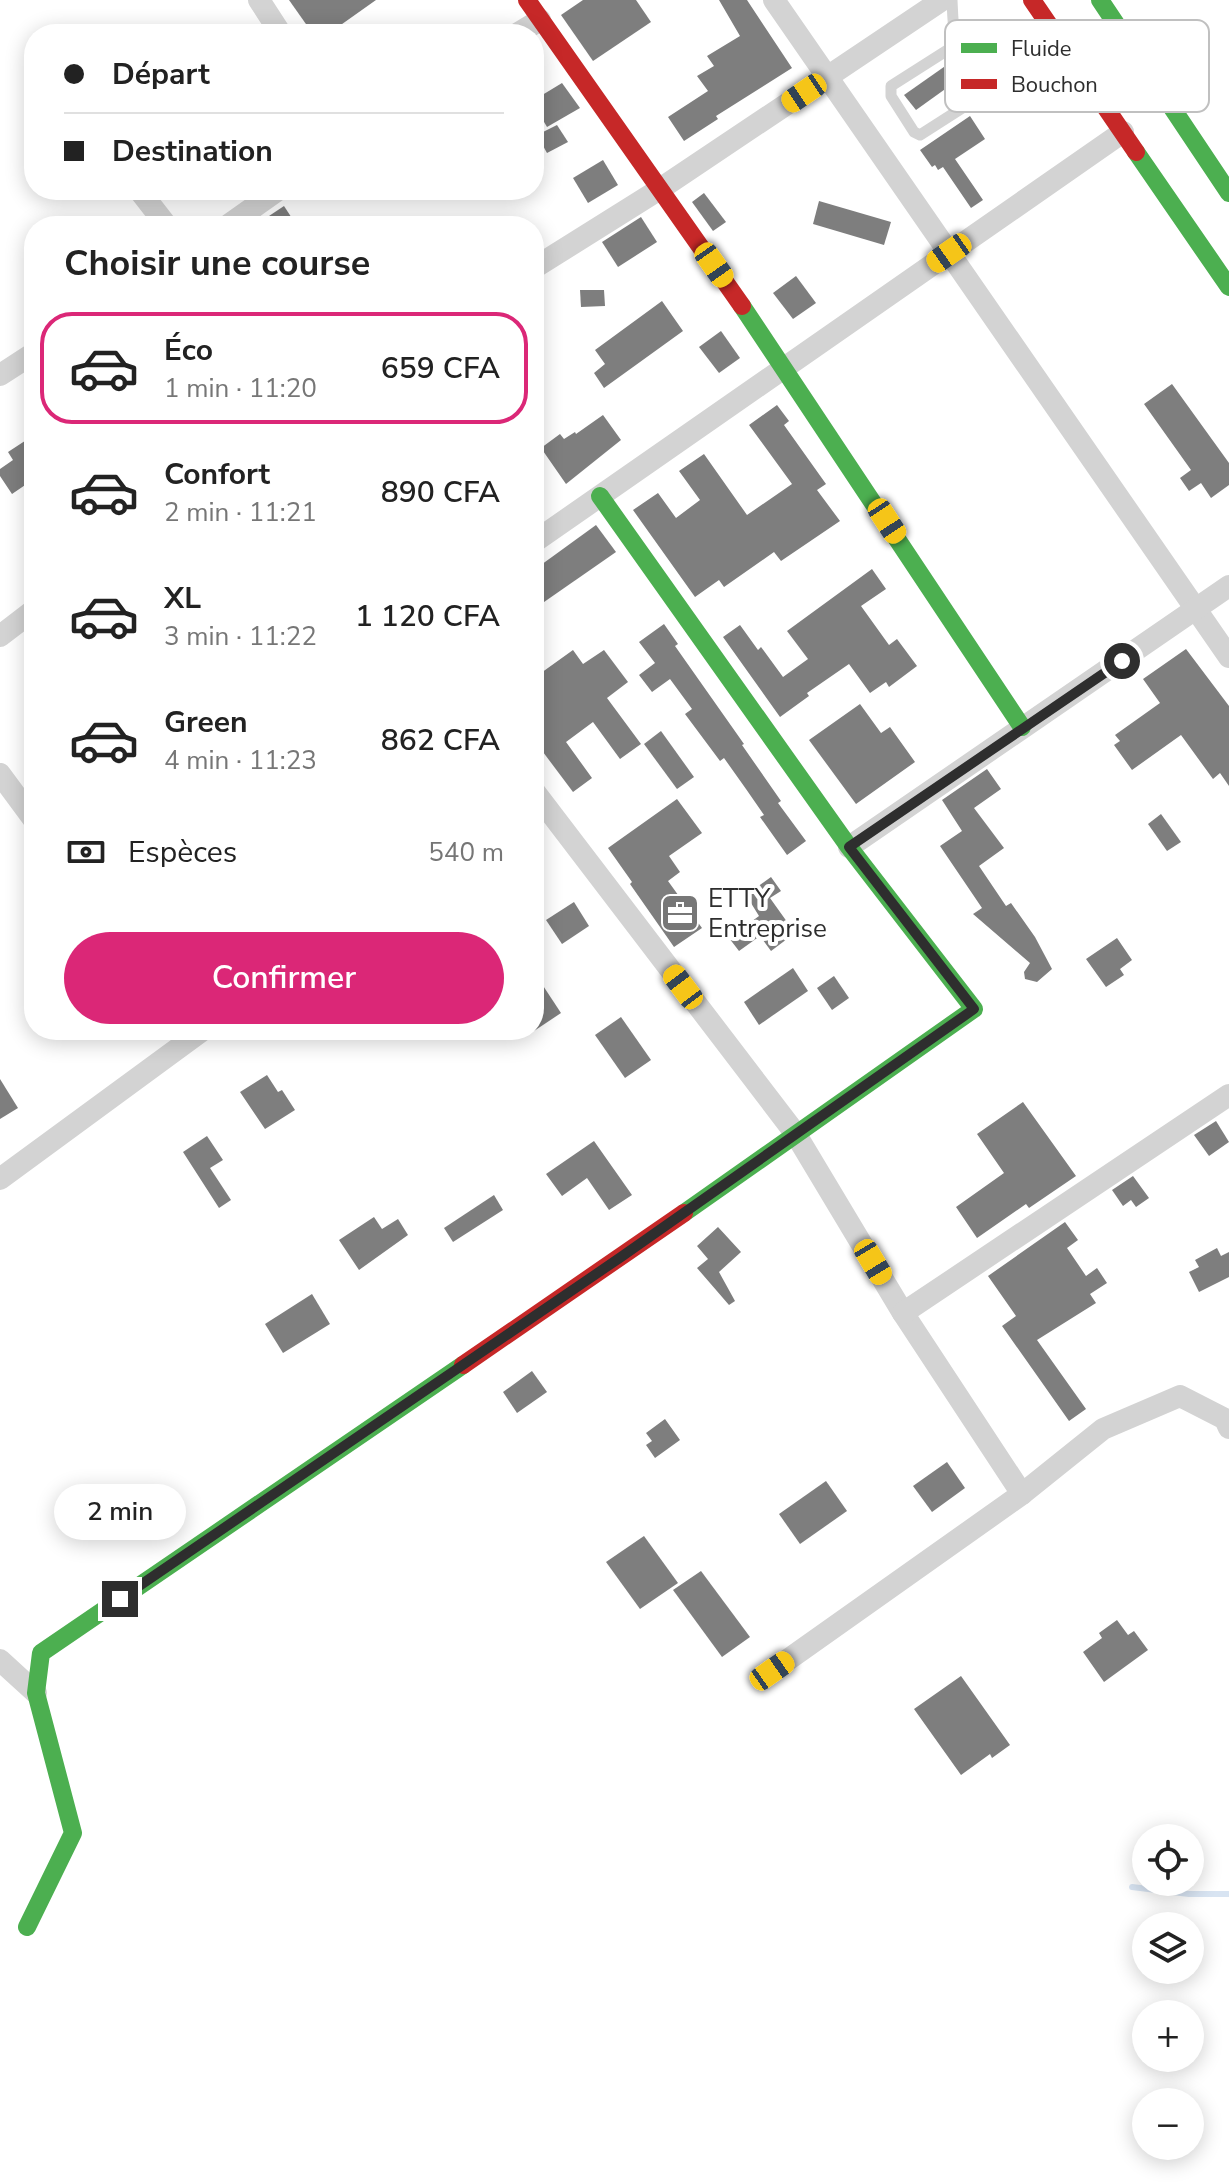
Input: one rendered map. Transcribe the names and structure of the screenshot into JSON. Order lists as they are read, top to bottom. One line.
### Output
{"places":{"office":["ETTY Entreprise"]},"legend":["Fluide","Bouchon"],"page":{"banner":["Départ","Destination"],"heading":"Choisir une course","list":[{"name":"Éco","note":"1 min · 11:20","value":"659 CFA"},{"name":"Confort","note":"2 min · 11:21","value":"890 CFA"},{"name":"XL","note":"3 min · 11:22","value":"1 120 CFA"},{"name":"Green","note":"4 min · 11:23","value":"862 CFA"}],"pay":["Espèces","540 m"],"buttons":"Confirmer","bubble":"2 min","map_buttons":["+","−"]}}
